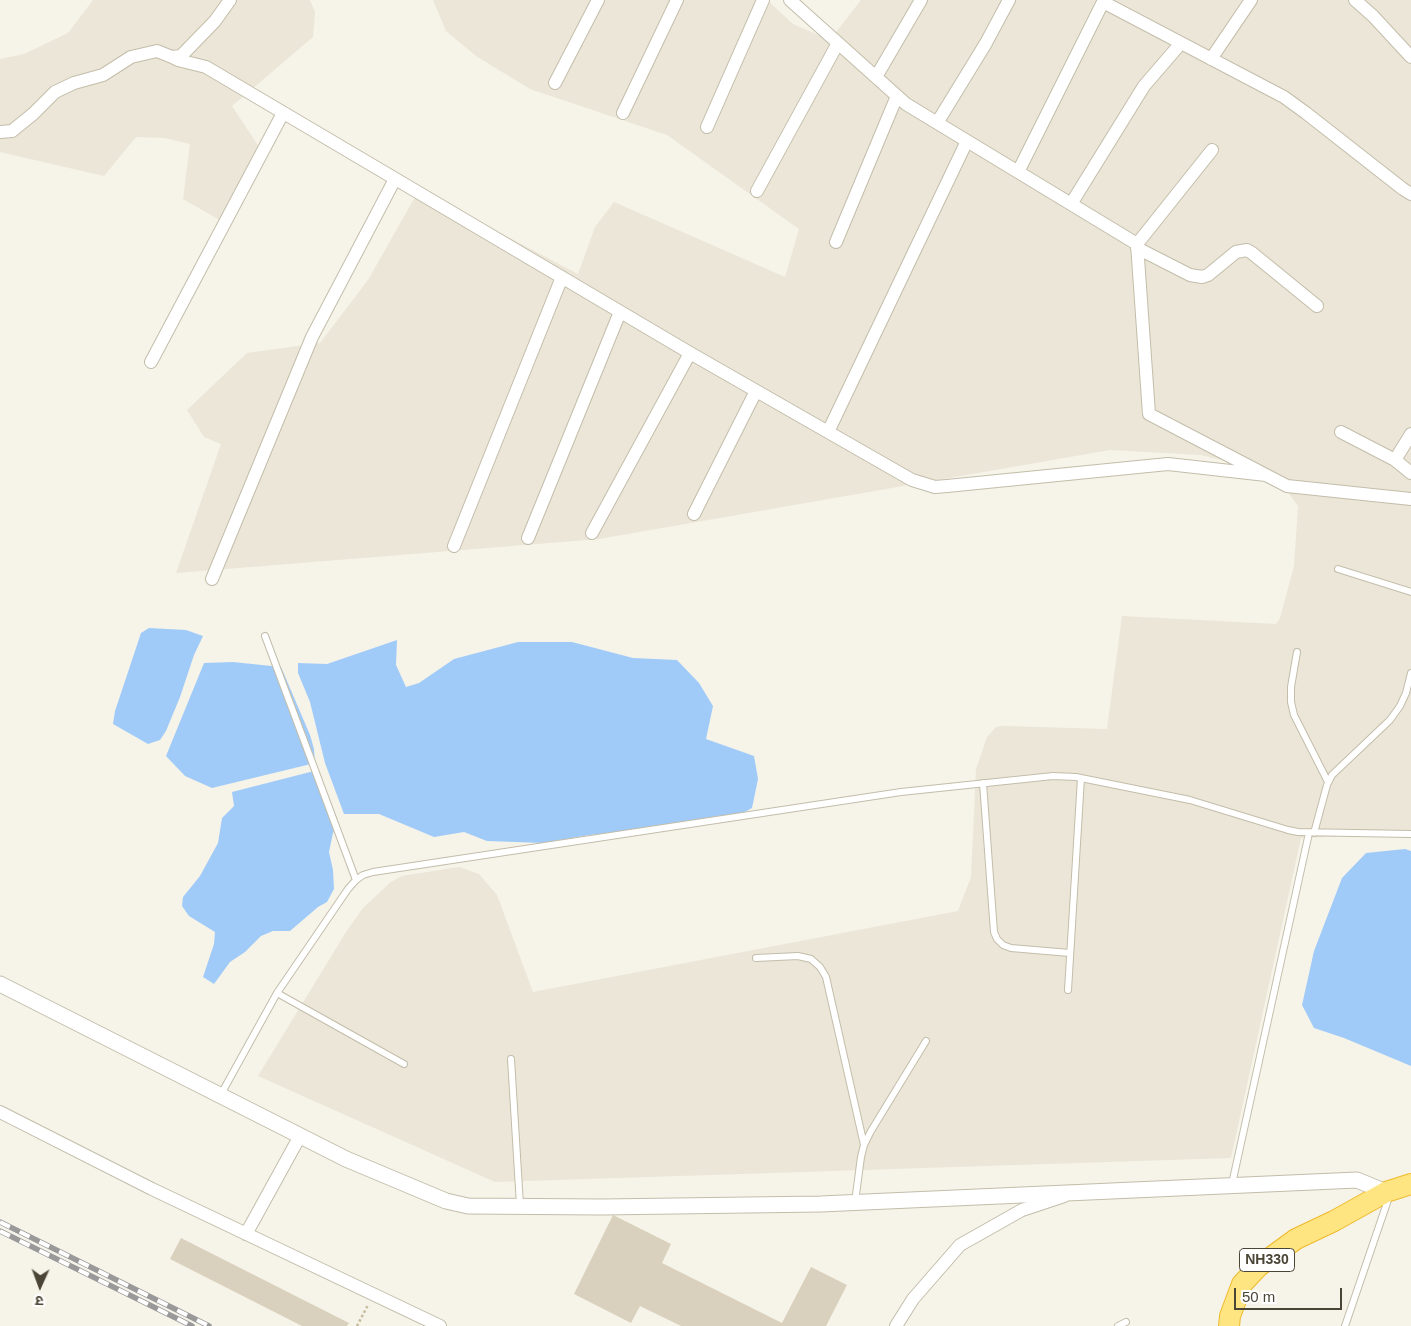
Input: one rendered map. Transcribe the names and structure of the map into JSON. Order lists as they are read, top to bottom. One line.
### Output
{"streets":{"highway":["NH330"]},"scale_bar":"50 m","north":"bottom"}
